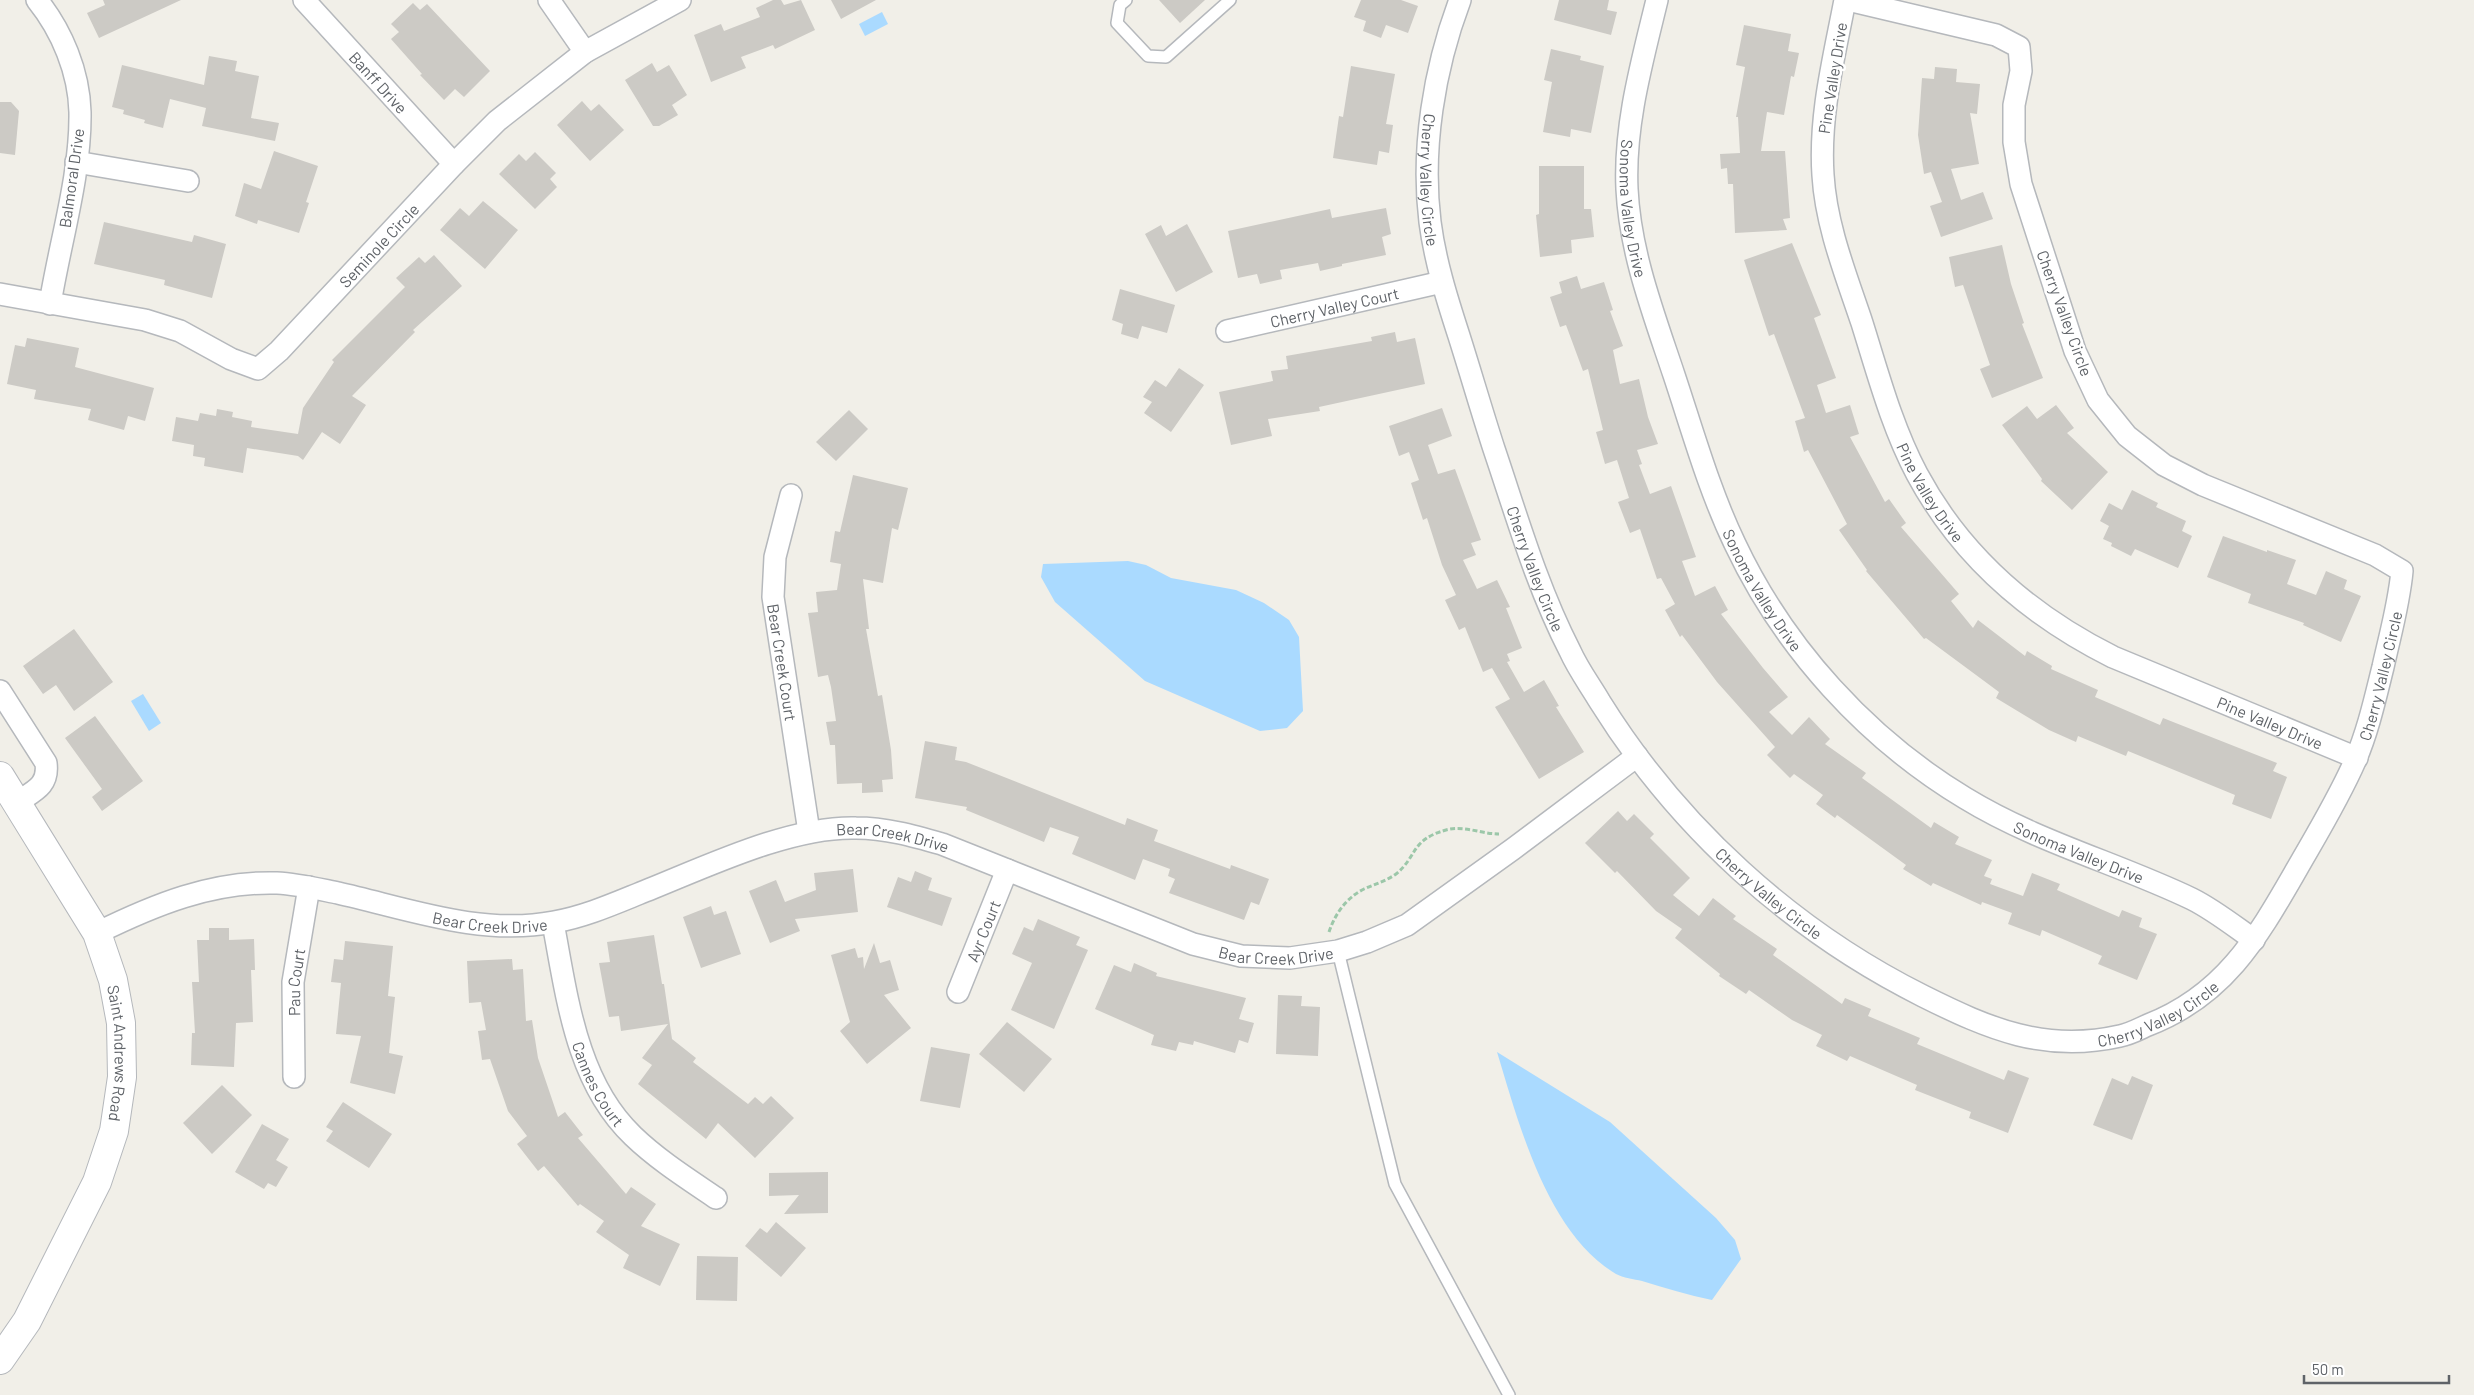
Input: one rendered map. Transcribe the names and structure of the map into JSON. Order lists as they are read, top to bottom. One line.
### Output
{"streets":{"street":["Pine Valley Drive","Banff Drive","Balmoral Drive","Cherry Valley Circle","Sonoma Valley Drive","Seminole Circle","Cherry Valley Court","Bear Creek Court","Bear Creek Drive","Ayr Court","Pau Court","Saint Andrews Road","Cannes Court"]},"crossings":[["Pine Valley Drive","Cherry Valley Circle"],["Banff Drive","Seminole Circle"],["Balmoral Drive","Seminole Circle"],["Cherry Valley Circle","Sonoma Valley Drive"],["Cherry Valley Circle","Cherry Valley Court"],["Cherry Valley Circle","Bear Creek Drive"],["Bear Creek Court","Bear Creek Drive"],["Bear Creek Drive","Ayr Court"],["Bear Creek Drive","Pau Court"],["Bear Creek Drive","Saint Andrews Road"],["Bear Creek Drive","Cannes Court"]],"scale_bar":"50 m"}
